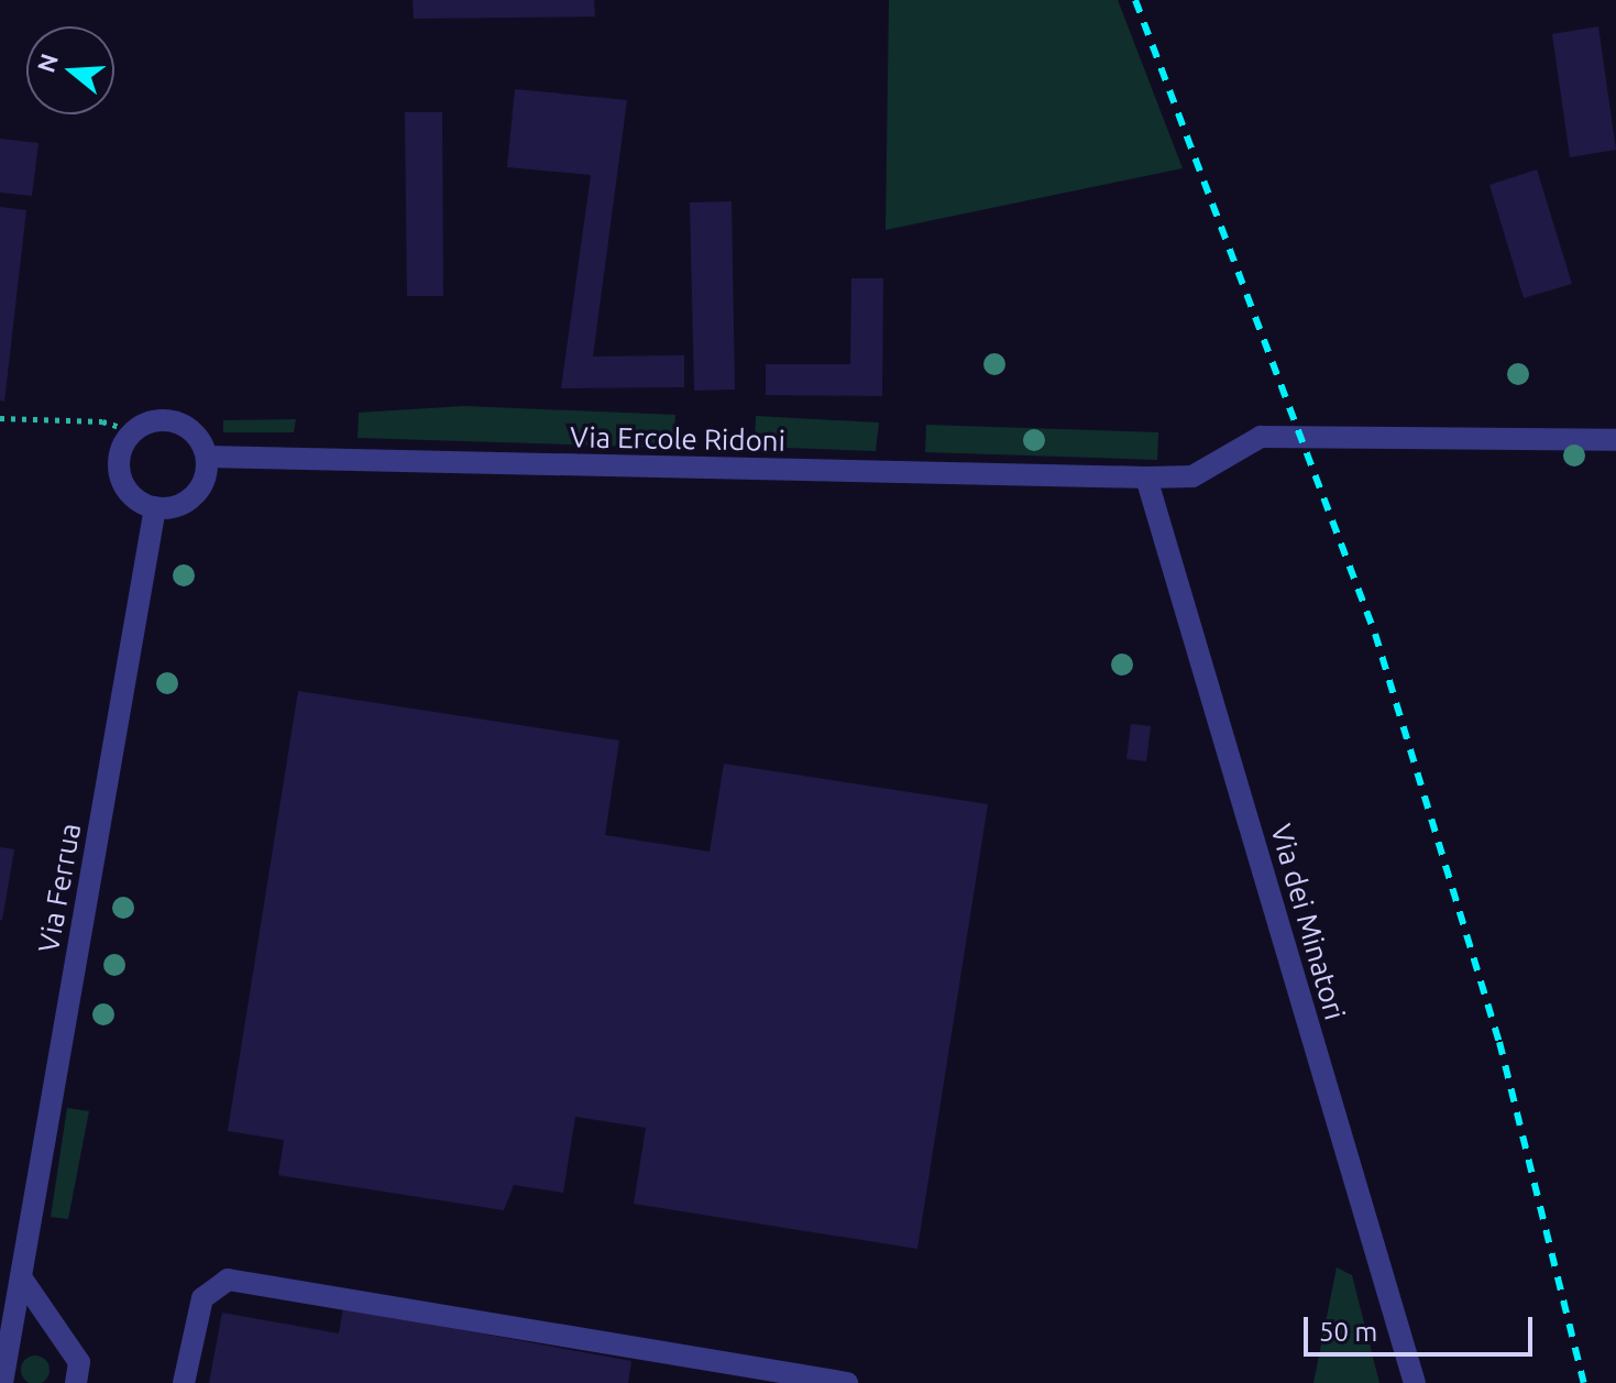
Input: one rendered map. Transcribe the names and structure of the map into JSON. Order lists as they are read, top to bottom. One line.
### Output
{"streets":{"street":["Via Ercole Ridoni","Via Ferrua","Via dei Minatori"]},"crossings":[["Via Ercole Ridoni","Via Ferrua"],["Via Ercole Ridoni","Via dei Minatori"]],"scale_bar":"50 m","north":"left"}
